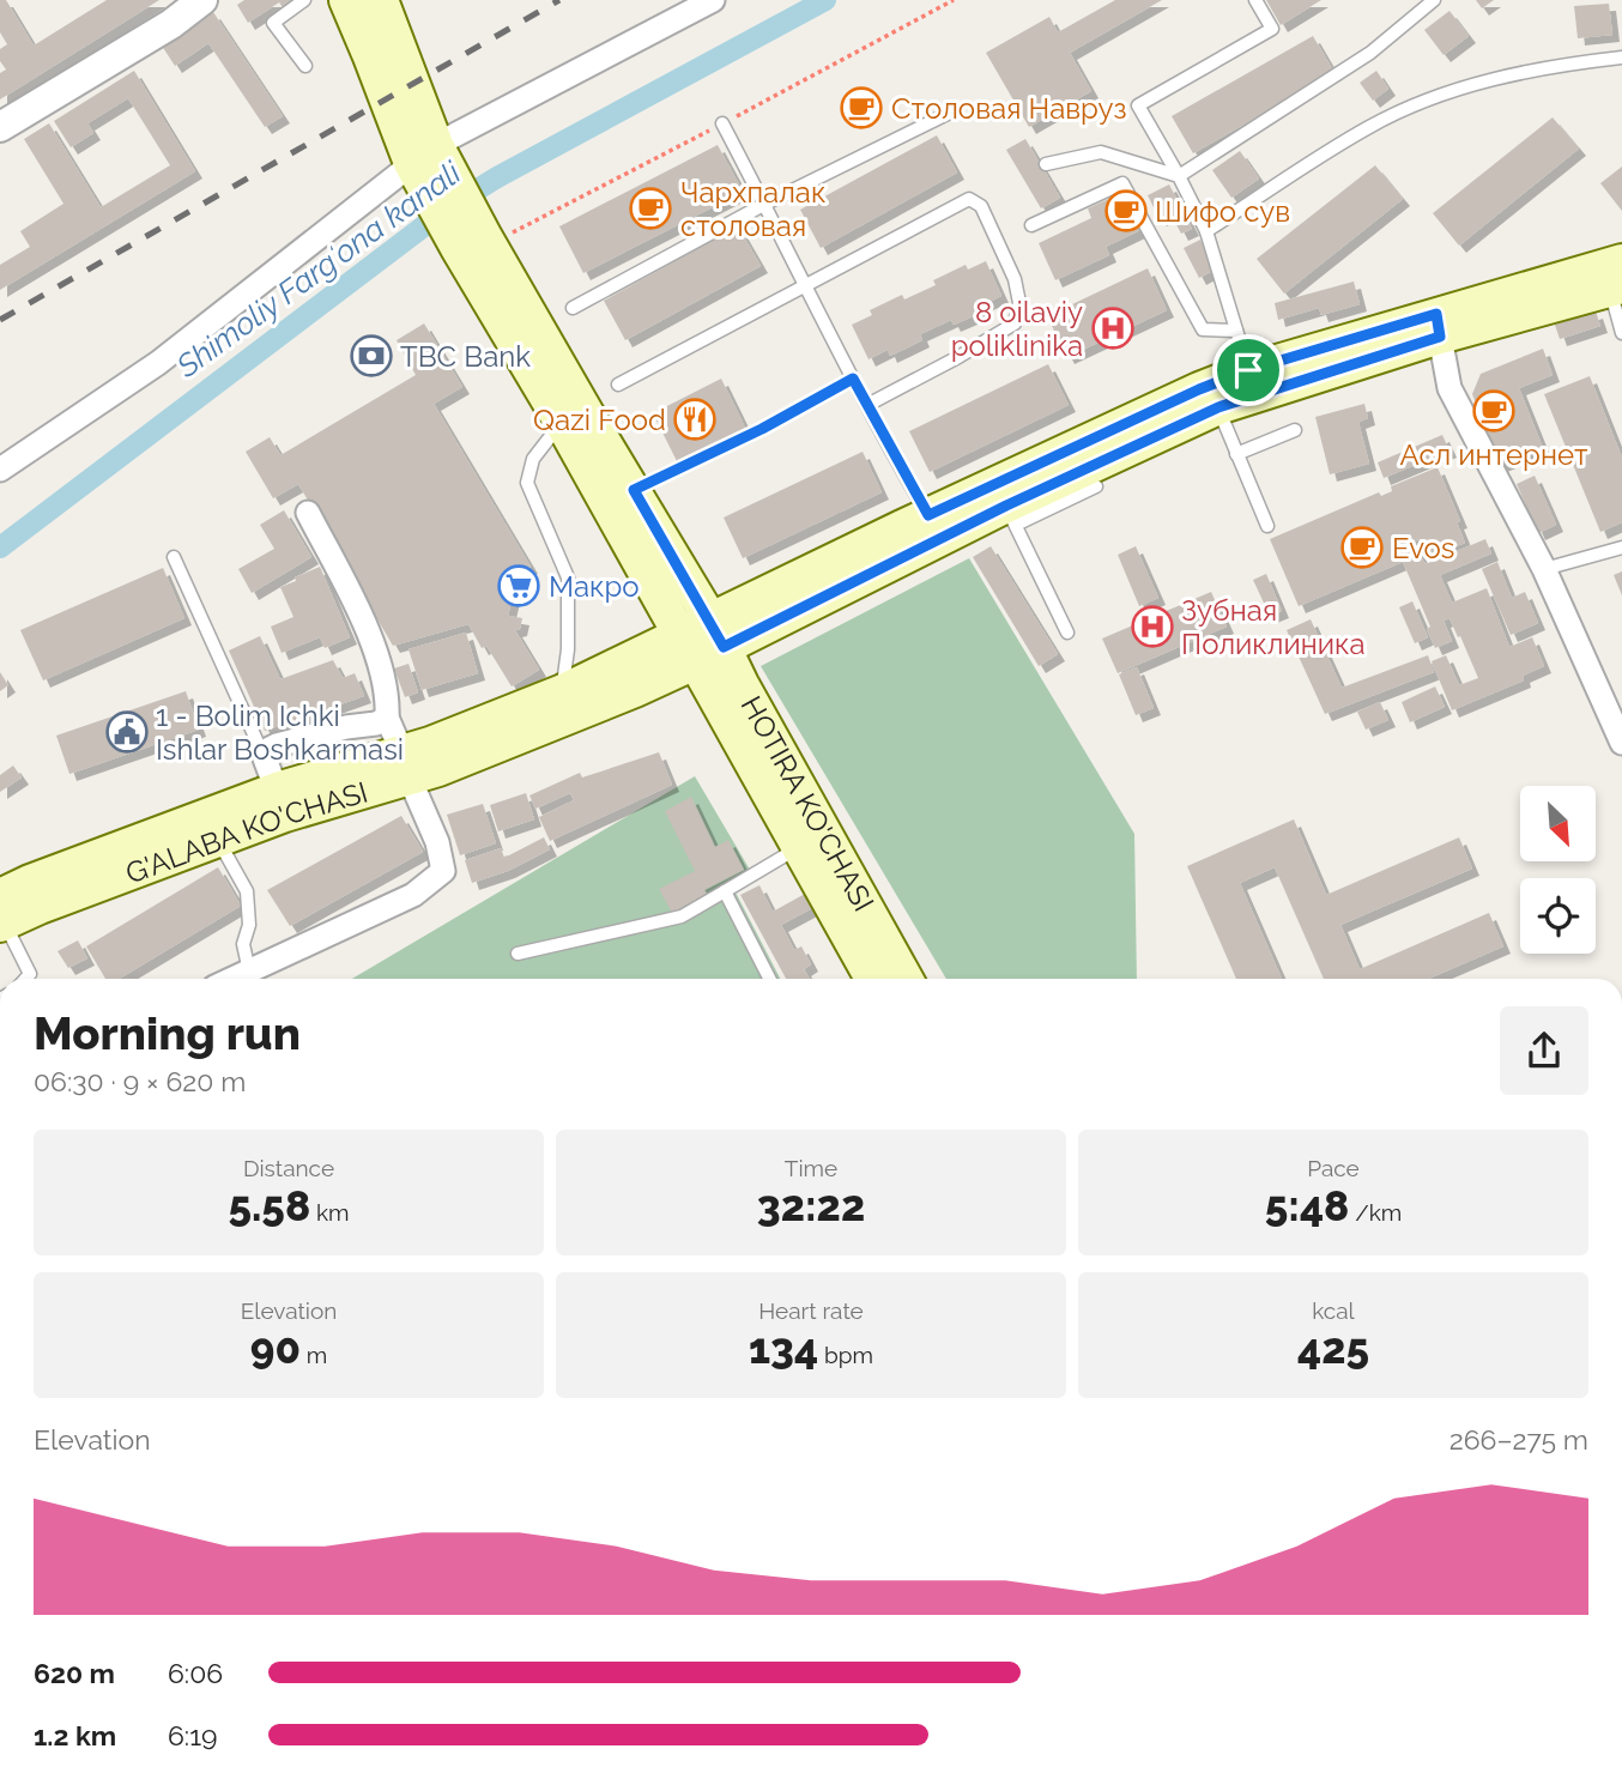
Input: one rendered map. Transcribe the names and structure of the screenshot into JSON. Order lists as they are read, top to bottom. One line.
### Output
{"streets":{"main road":["HOTIRA KO'CHASI","G'ALABA KO'CHASI"]},"water":["Shimoliy Fargʻona kanali"],"places":{"cafe":["Столовая Навруз","Чархпалак столовая","Шифо сув","Асл интернет","Evos"],"hospital":["8 oilaviy poliklinika","Зубная Поликлиника"],"bank":["TBC Bank"],"restaurant":["Qazi Food"],"supermarket":["Макро"],"public building":["1 - Bolim Ichki Ishlar Boshkarmasi"]},"north":"bottom right","page":{"heading":["Morning run","06:30 · 9 × 620 m"],"stats":[["Distance","5.58 km"],["Time","32:22"],["Pace","5:48 /km"],["Elevation","90 m"],["Heart rate","134 bpm"],["kcal","425"]],"chart":["Elevation","266–275 m"],"list":[{"name":"620 m","note":"6:06"},{"name":"1.2 km","note":"6:19"}]}}
